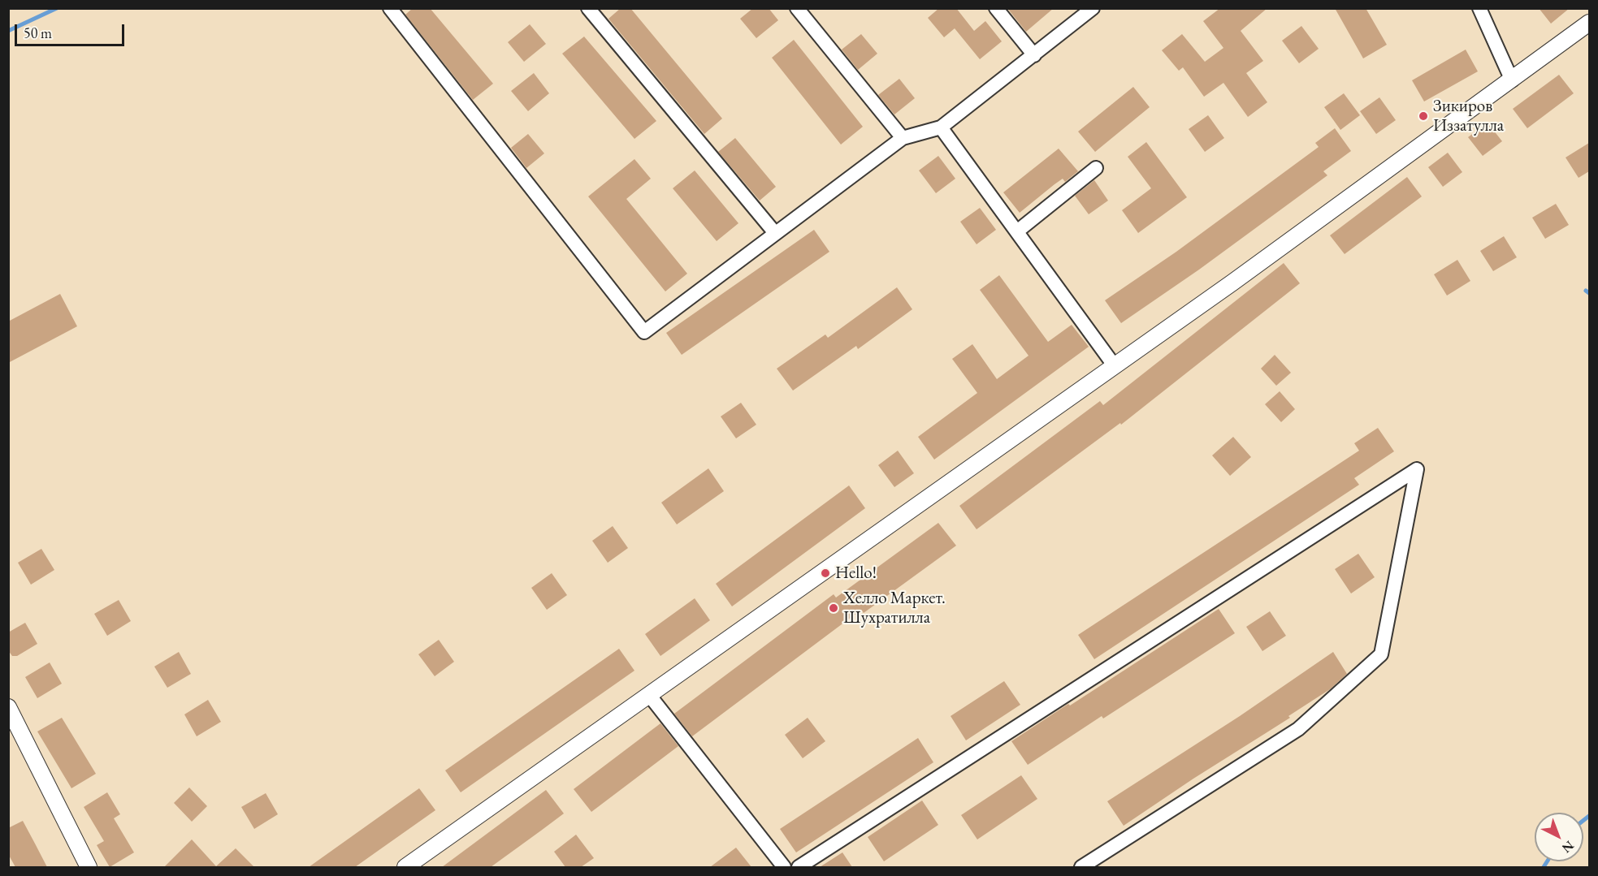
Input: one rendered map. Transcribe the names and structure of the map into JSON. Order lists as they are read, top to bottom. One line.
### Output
{"places":["Зикиров Иззатулла","Hello!","Хелло Маркет. Шухратилла"],"scale_bar":"50 m","north":"bottom right"}
